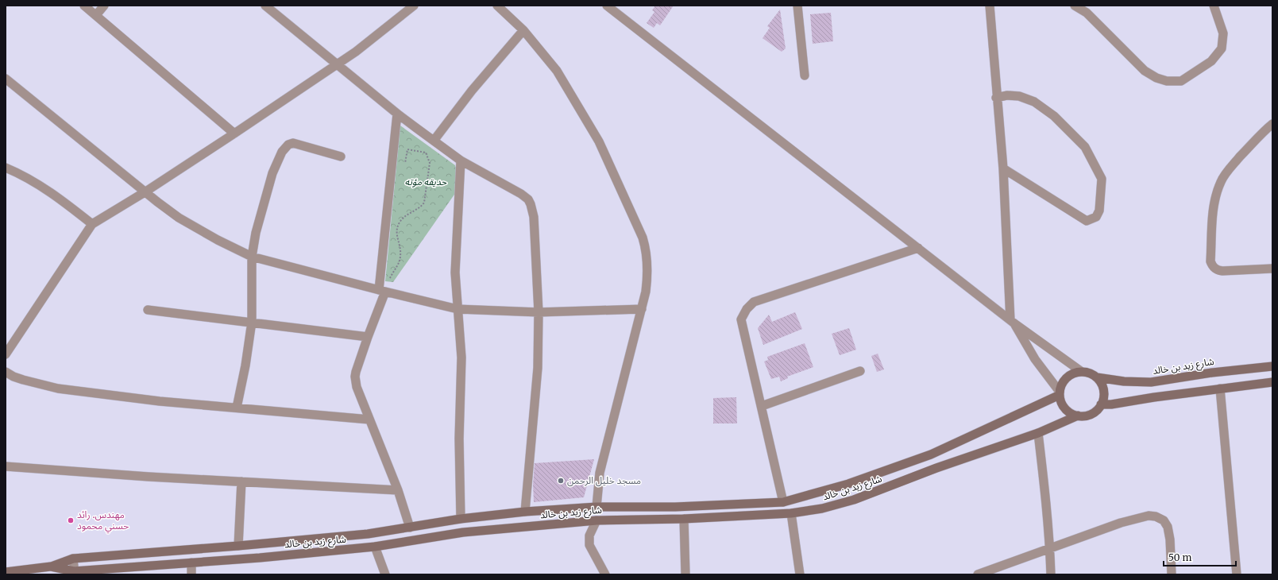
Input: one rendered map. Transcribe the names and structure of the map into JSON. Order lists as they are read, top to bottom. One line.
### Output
{"streets":{"main road":["شارع زيد بن خالد"]},"parks":["حديقه مؤته"],"places":["مسجد خليل الرحمن","مهندس. رائد حسني محمود"],"scale_bar":"50 m"}
